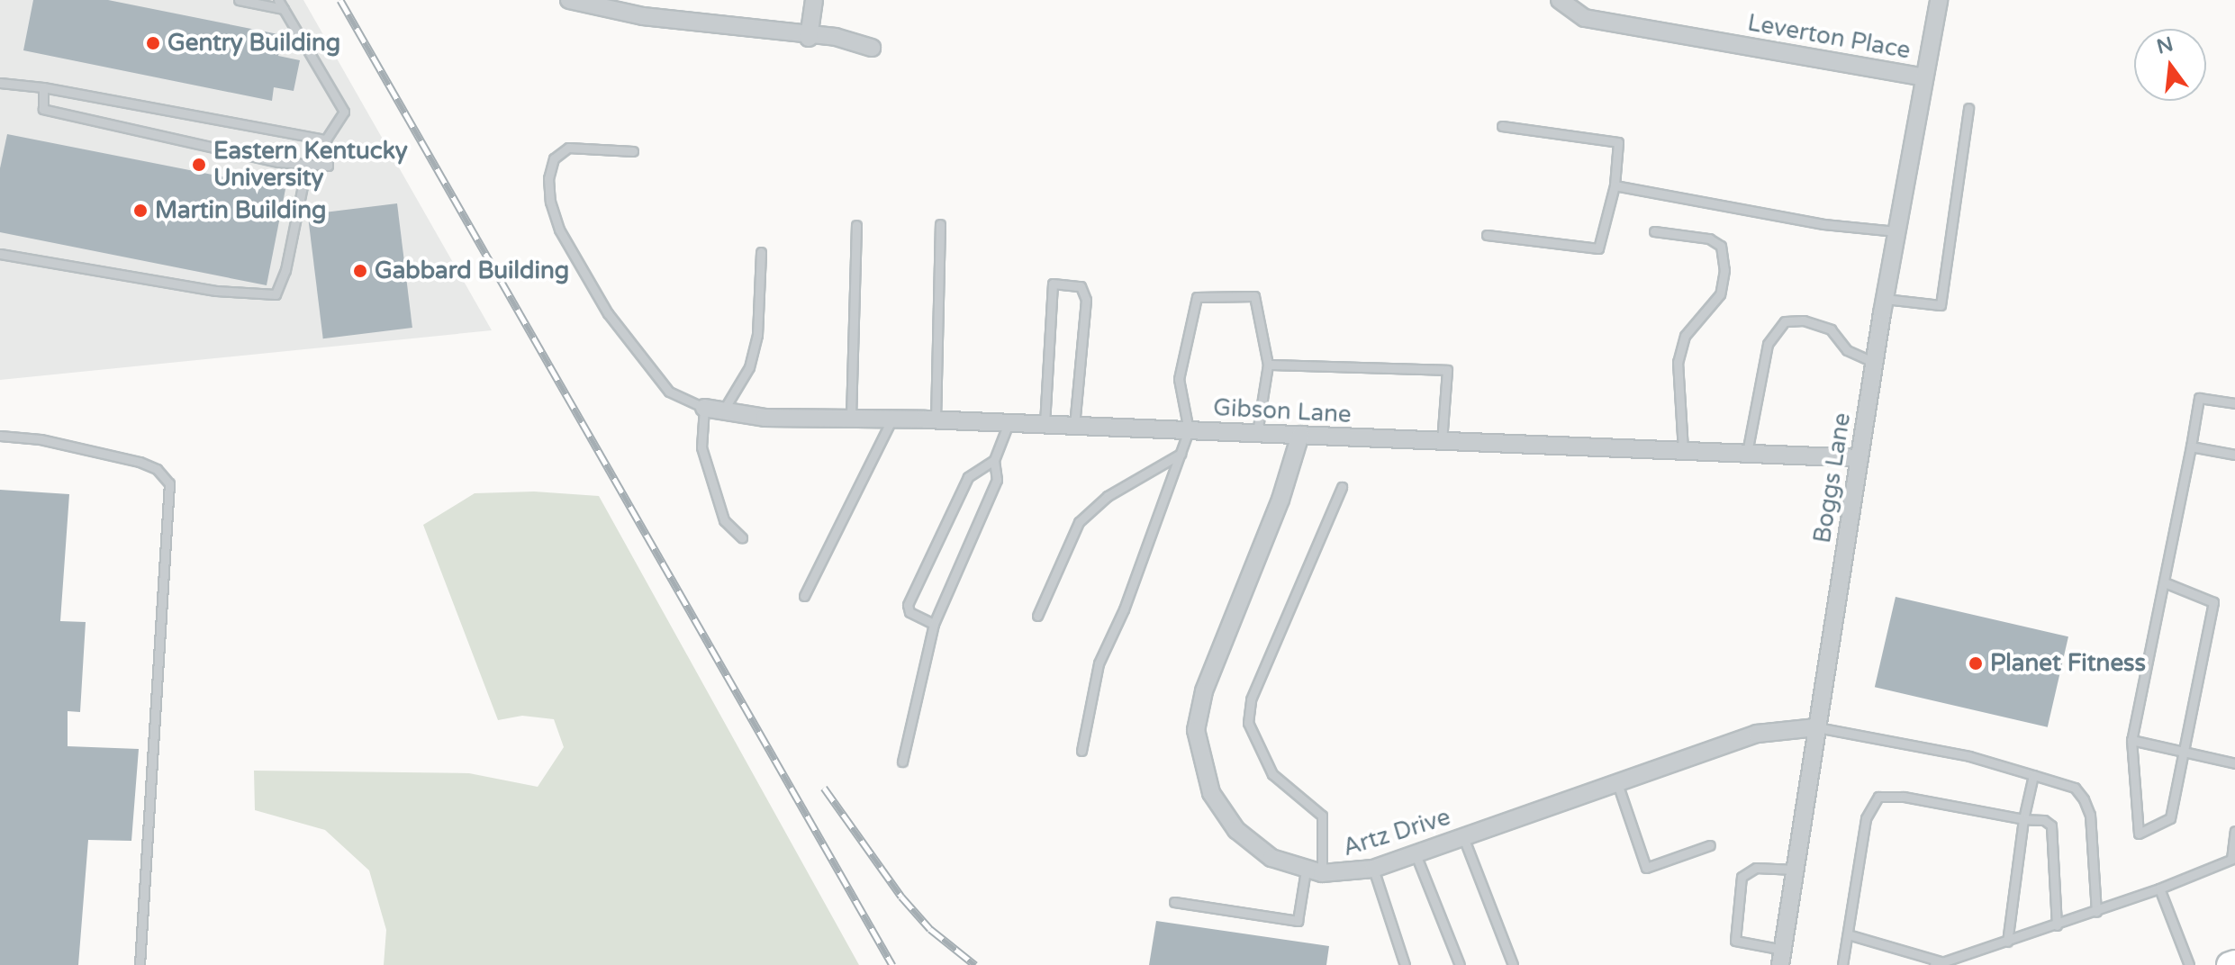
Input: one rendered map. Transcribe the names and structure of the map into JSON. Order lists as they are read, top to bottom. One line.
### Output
{"streets":{"street":["Leverton Place","Gibson Lane","Boggs Lane","Artz Drive"]},"crossings":[["Leverton Place","Boggs Lane"],["Gibson Lane","Boggs Lane"],["Boggs Lane","Artz Drive"]],"places":["Gentry Building","Eastern Kentucky University","Martin Building","Gabbard Building","Planet Fitness"],"north":"top"}
